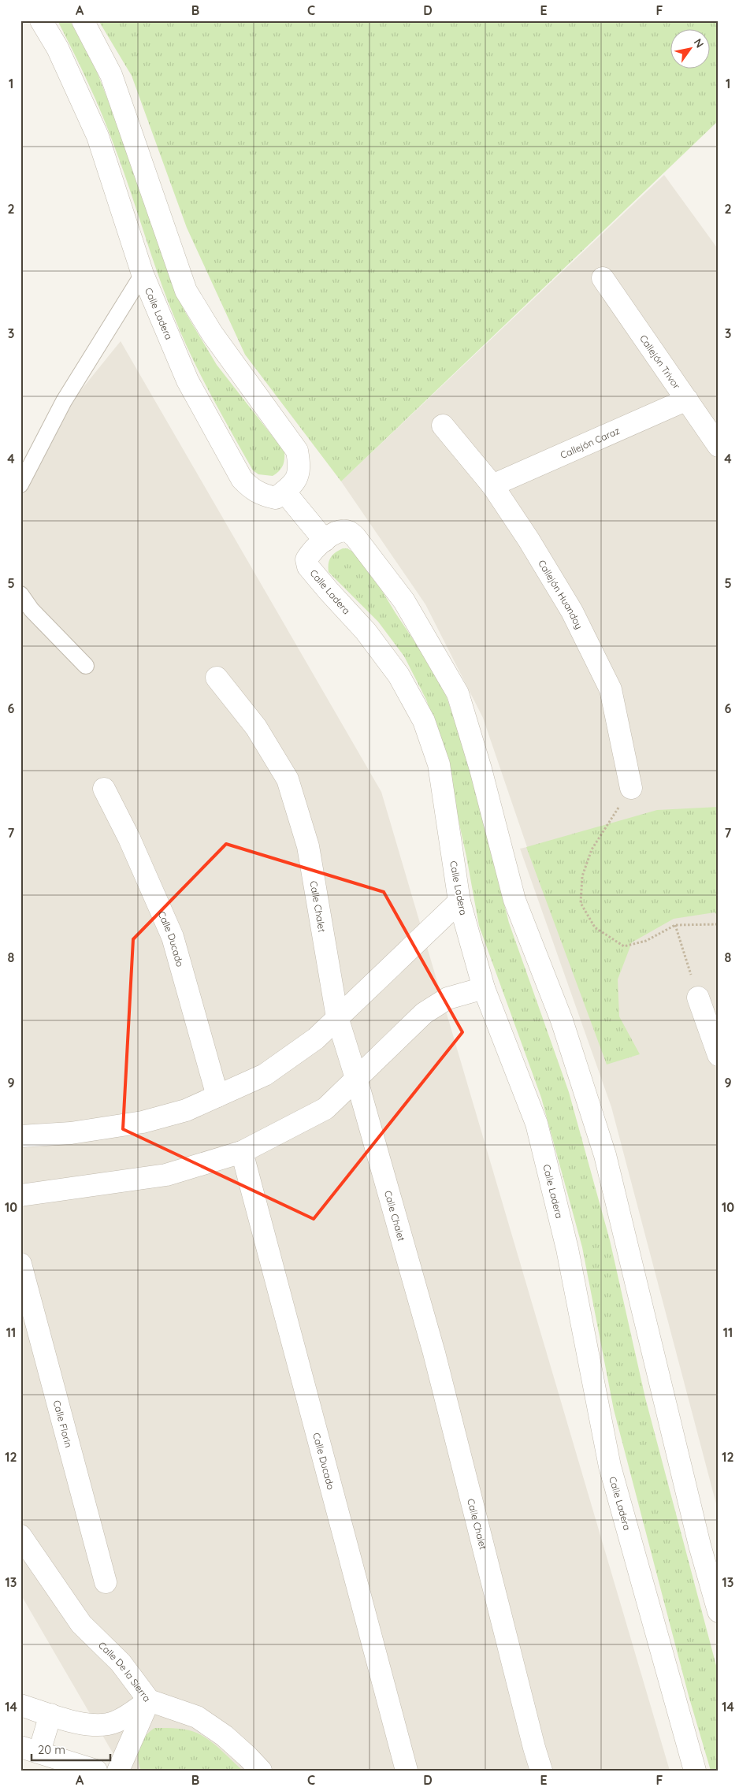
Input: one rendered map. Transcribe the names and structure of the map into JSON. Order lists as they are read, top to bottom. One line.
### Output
{"streets":{"street":["Calle Ladera","Callejón Trivor","Callejón Caraz","Callejón Huandoy","Calle Chalet","Calle Ducado","Calle Florin","Calle De la Sierra"]},"crossings":[["Callejón Trivor","Callejón Caraz"],["Callejón Caraz","Callejón Huandoy"]],"scale_bar":"20 m","north":"top right","grid":{"columns":["A","B","C","D","E","F"],"rows":["1","2","3","4","5","6","7","8","9","10","11","12","13","14"]}}
